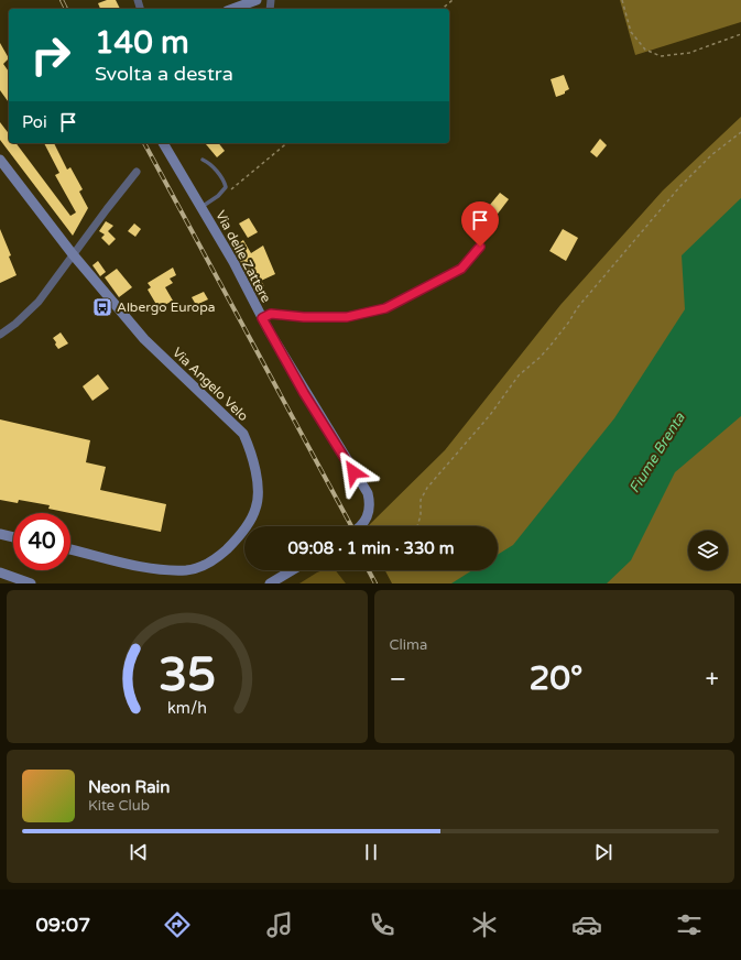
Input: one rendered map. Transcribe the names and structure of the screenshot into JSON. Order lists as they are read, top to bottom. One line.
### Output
{"streets":{"main road":["Via delle Zattere","Via Angelo Velo"]},"water":["Fiume Brenta"],"places":{"bus stop":["Albergo Europa"]},"page":{"turn":["140 m","Svolta a destra"],"then":"Poi","limit":"40","trip":"09:08 · 1 min · 330 m","tile":"Clima","heat":["−","20°","+"],"song":["Neon Rain","Kite Club"],"tabs":"09:07","gauge":["35","km/h"]}}
